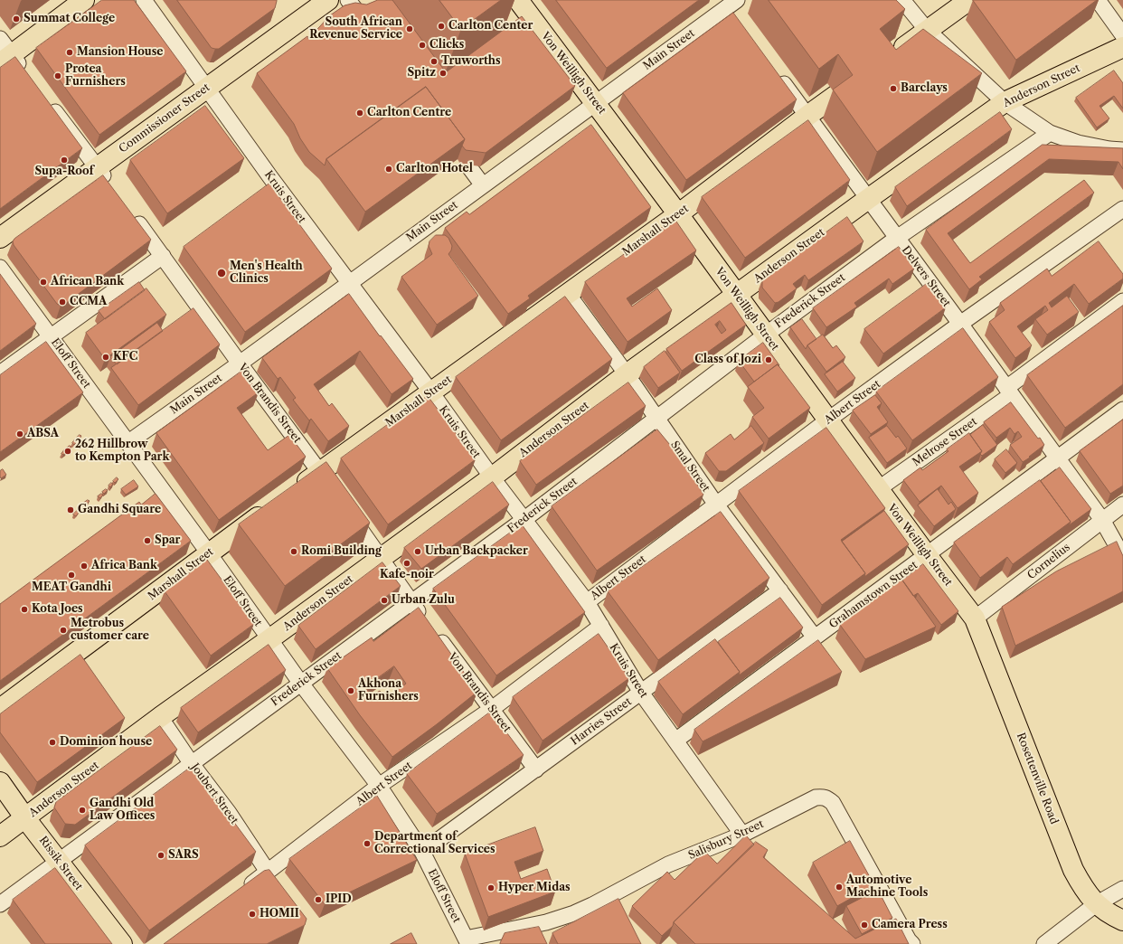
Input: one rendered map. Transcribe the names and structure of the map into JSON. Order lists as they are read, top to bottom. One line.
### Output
{"streets":{"main road":["Von Weilligh Street","Anderson Street","Commissioner Street","Marshall Street","Rosettenville Road","Rissik Street"],"street":["Main Street","Kruis Street","Delvers Street","Frederick Street","Eloff Street","Albert Street","Von Brandis Street","Melrose Street","Smal Street","Cornelius","Grahamstown Street","Harries Street","Joubert Street","Salisbury Street"]},"crossings":[["Main Street","Von Weilligh Street"],["Main Street","Kruis Street"],["Main Street","Eloff Street"],["Main Street","Von Brandis Street"],["Von Weilligh Street","Anderson Street"],["Von Weilligh Street","Marshall Street"],["Von Weilligh Street","Frederick Street"],["Von Weilligh Street","Albert Street"],["Von Weilligh Street","Melrose Street"],["Von Weilligh Street","Cornelius"],["Von Weilligh Street","Grahamstown Street"],["Von Weilligh Street","Rosettenville Road"],["Anderson Street","Kruis Street"],["Anderson Street","Delvers Street"],["Anderson Street","Eloff Street"],["Anderson Street","Von Brandis Street"],["Anderson Street","Smal Street"],["Anderson Street","Joubert Street"],["Anderson Street","Rissik Street"],["Commissioner Street","Kruis Street"],["Kruis Street","Marshall Street"],["Kruis Street","Frederick Street"],["Kruis Street","Albert Street"],["Kruis Street","Grahamstown Street"],["Kruis Street","Harries Street"],["Kruis Street","Salisbury Street"],["Marshall Street","Delvers Street"],["Marshall Street","Eloff Street"],["Marshall Street","Von Brandis Street"],["Marshall Street","Smal Street"],["Delvers Street","Frederick Street"],["Delvers Street","Albert Street"],["Delvers Street","Melrose Street"],["Delvers Street","Cornelius"],["Delvers Street","Grahamstown Street"],["Frederick Street","Eloff Street"],["Frederick Street","Von Brandis Street"],["Frederick Street","Smal Street"],["Frederick Street","Joubert Street"],["Frederick Street","Rissik Street"],["Eloff Street","Albert Street"],["Eloff Street","Harries Street"],["Eloff Street","Salisbury Street"],["Albert Street","Von Brandis Street"],["Albert Street","Smal Street"],["Albert Street","Joubert Street"],["Von Brandis Street","Harries Street"],["Smal Street","Grahamstown Street"],["Smal Street","Harries Street"],["Cornelius","Rosettenville Road"]],"places":["Summat College","Carlton Center","South African Revenue Service","Clicks","Mansion House","Truworths","Spitz","Protea Furnishers","Barclays","Carlton Centre","Supa-Roof","Carlton Hotel","Men's Health Clinics","African Bank","CCMA","KFC","Class of Jozi","ABSA","262 Hillbrow to Kempton Park","Gandhi Square","Spar","Romi Building","Urban Backpacker","Kafe-noir","Africa Bank","MEAT Gandhi","Urban Zulu","Kota Joes","Metrobus customer care","Akhona Furnishers","Dominion house","Gandhi Old Law Offices","Department of Correctional Services","SARS","Automotive Machine Tools","Hyper Midas","IPID","HOMII","Camera Press"]}
